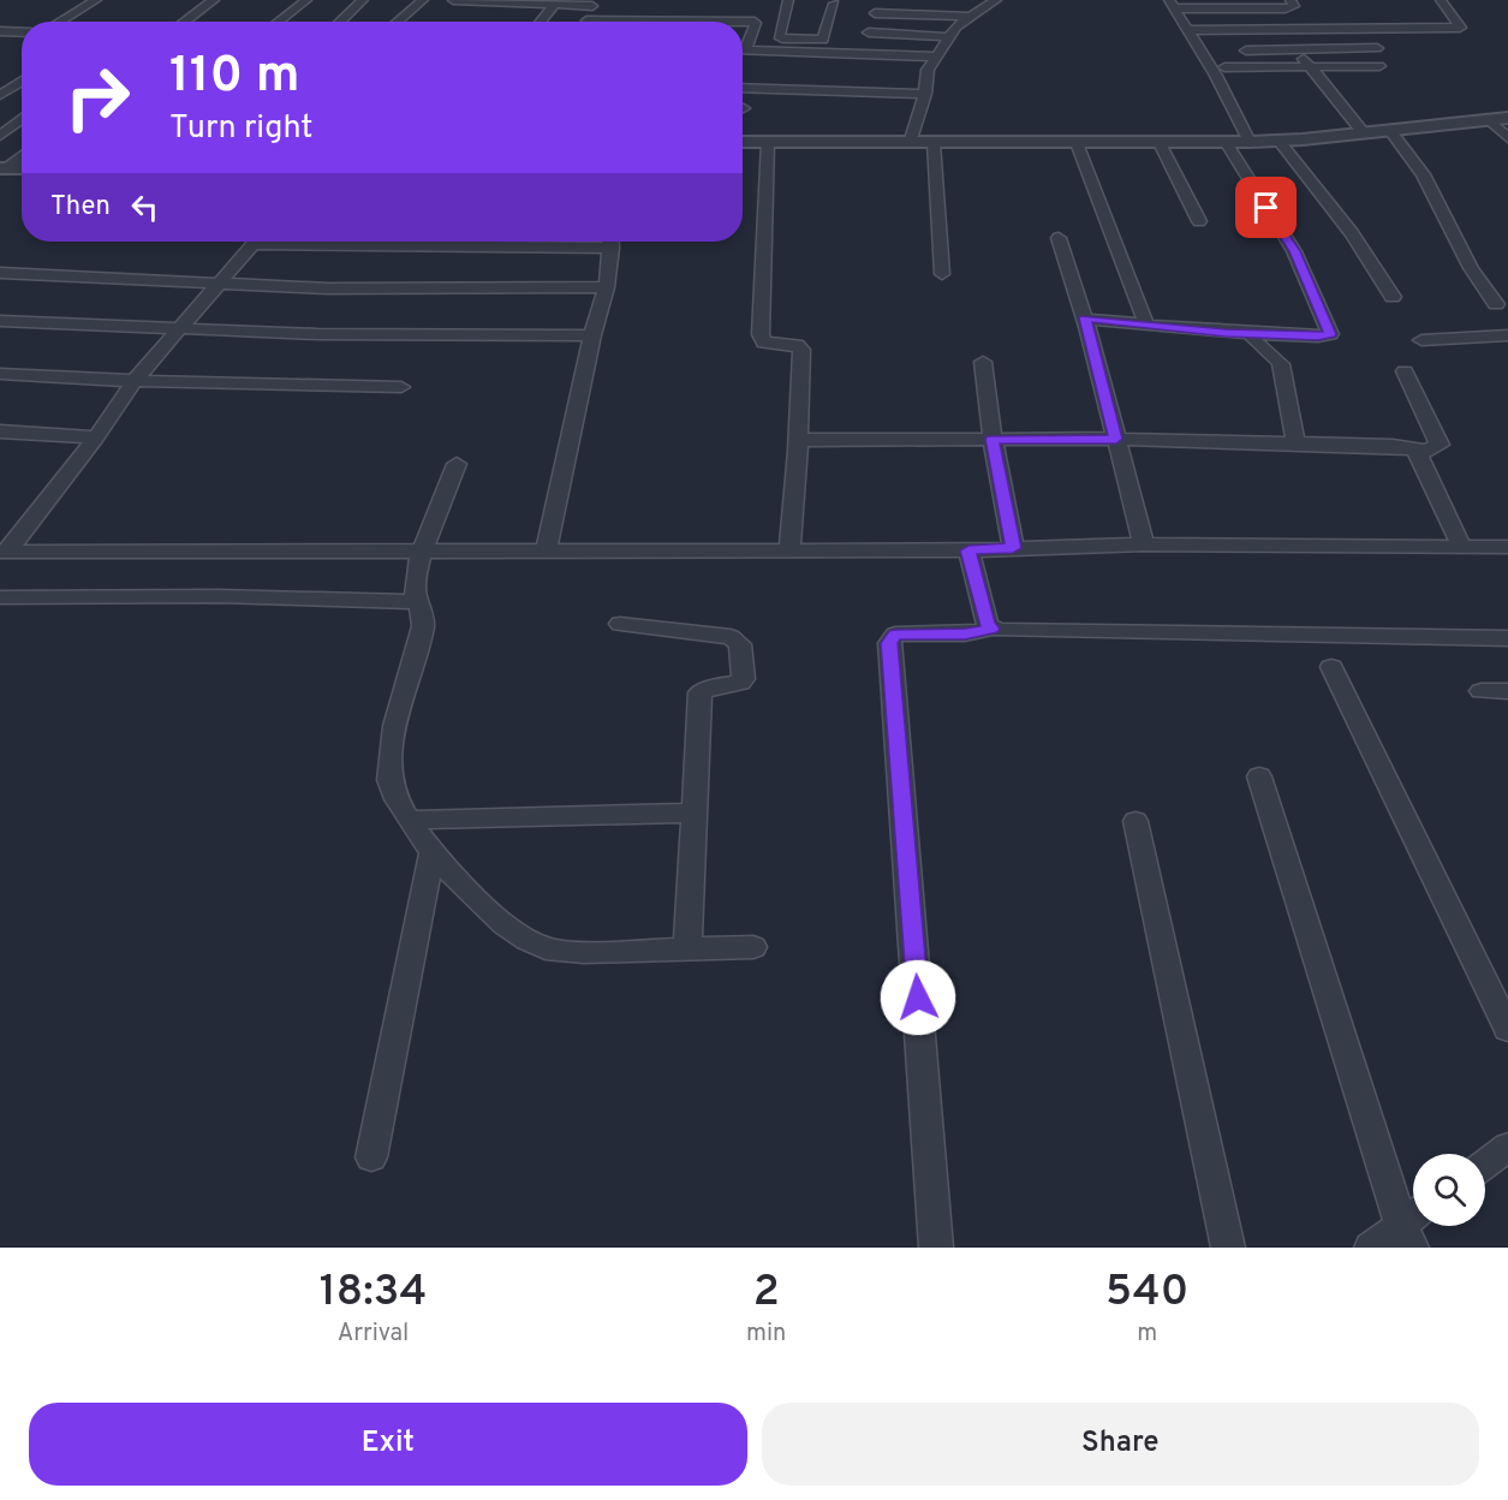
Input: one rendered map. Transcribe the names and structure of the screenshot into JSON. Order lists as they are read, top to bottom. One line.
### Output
{"page":{"turn":["110 m","Turn right"],"then":"Then","eta":["18:34","Arrival","2","min","540","m"],"buttons":["Exit","Share"]}}
